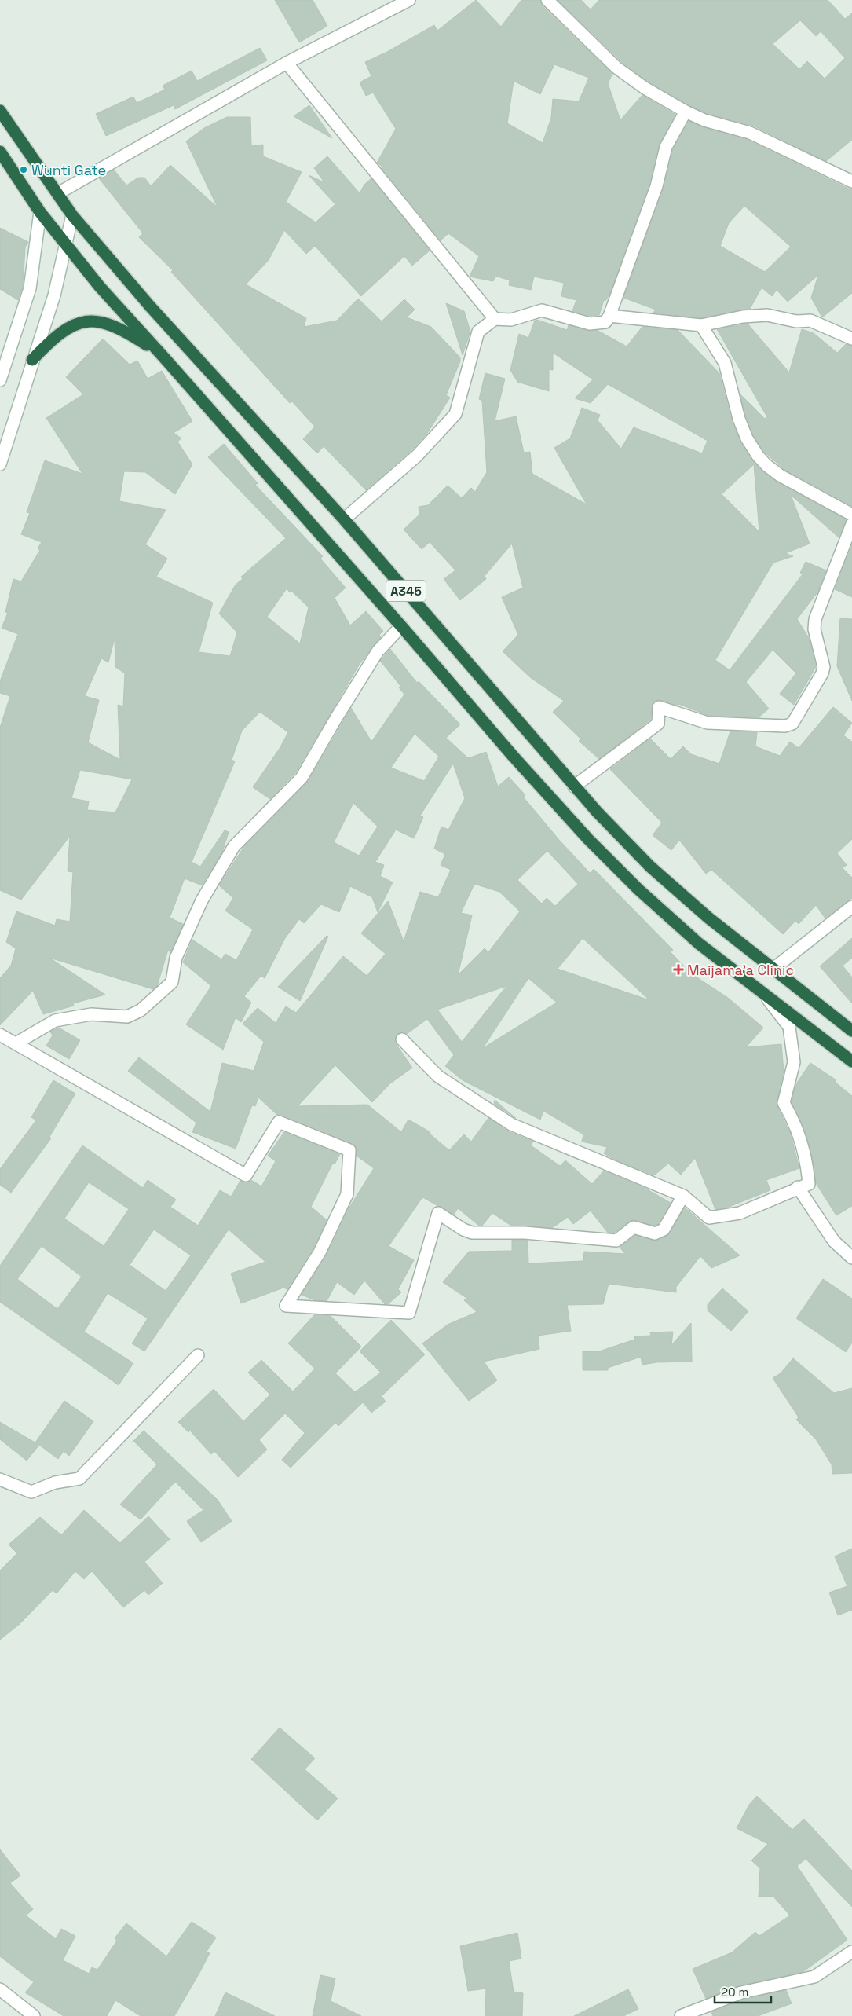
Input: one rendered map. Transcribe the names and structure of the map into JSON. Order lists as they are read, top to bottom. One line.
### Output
{"streets":{"highway":["A345"]},"places":{"other":["Wunti Gate"],"health":["Maijama'a Clinic"]},"scale_bar":"20 m"}
